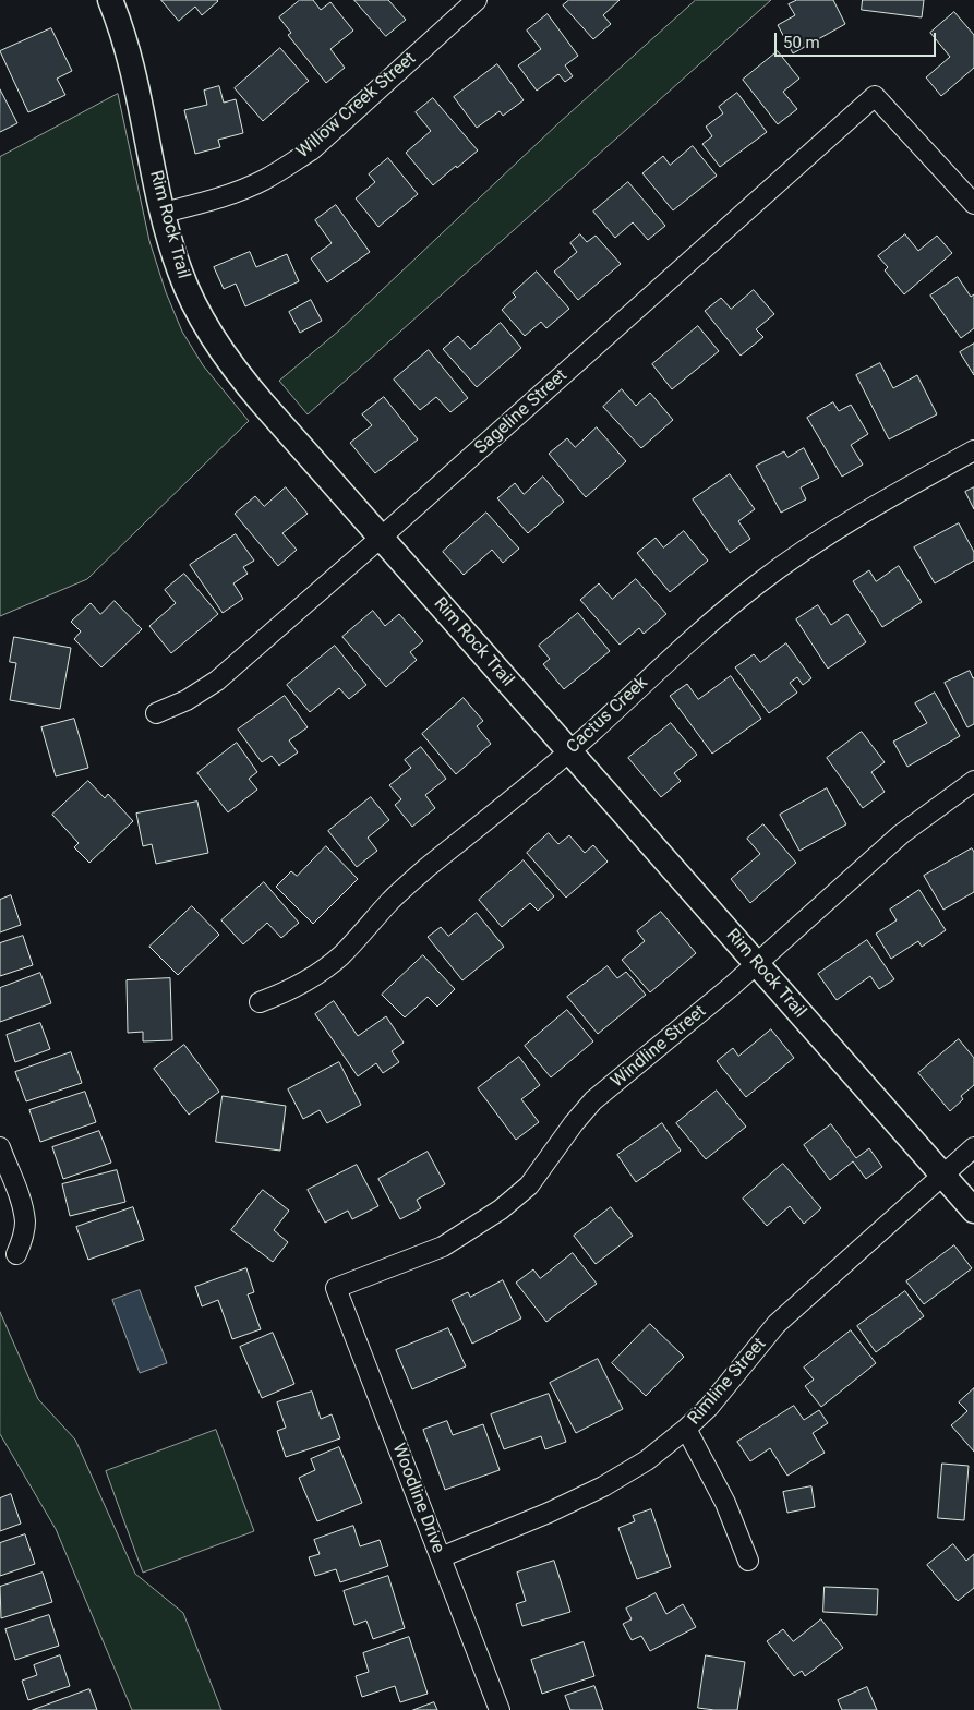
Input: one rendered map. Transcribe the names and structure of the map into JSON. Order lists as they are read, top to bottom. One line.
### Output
{"streets":{"street":["Willow Creek Street","Rim Rock Trail","Sageline Street","Cactus Creek","Windline Street","Rimline Street","Woodline Drive"]},"crossings":[["Willow Creek Street","Rim Rock Trail"],["Rim Rock Trail","Sageline Street"],["Rim Rock Trail","Cactus Creek"],["Rim Rock Trail","Windline Street"],["Rim Rock Trail","Rimline Street"],["Windline Street","Woodline Drive"],["Rimline Street","Woodline Drive"]],"scale_bar":"50 m"}
